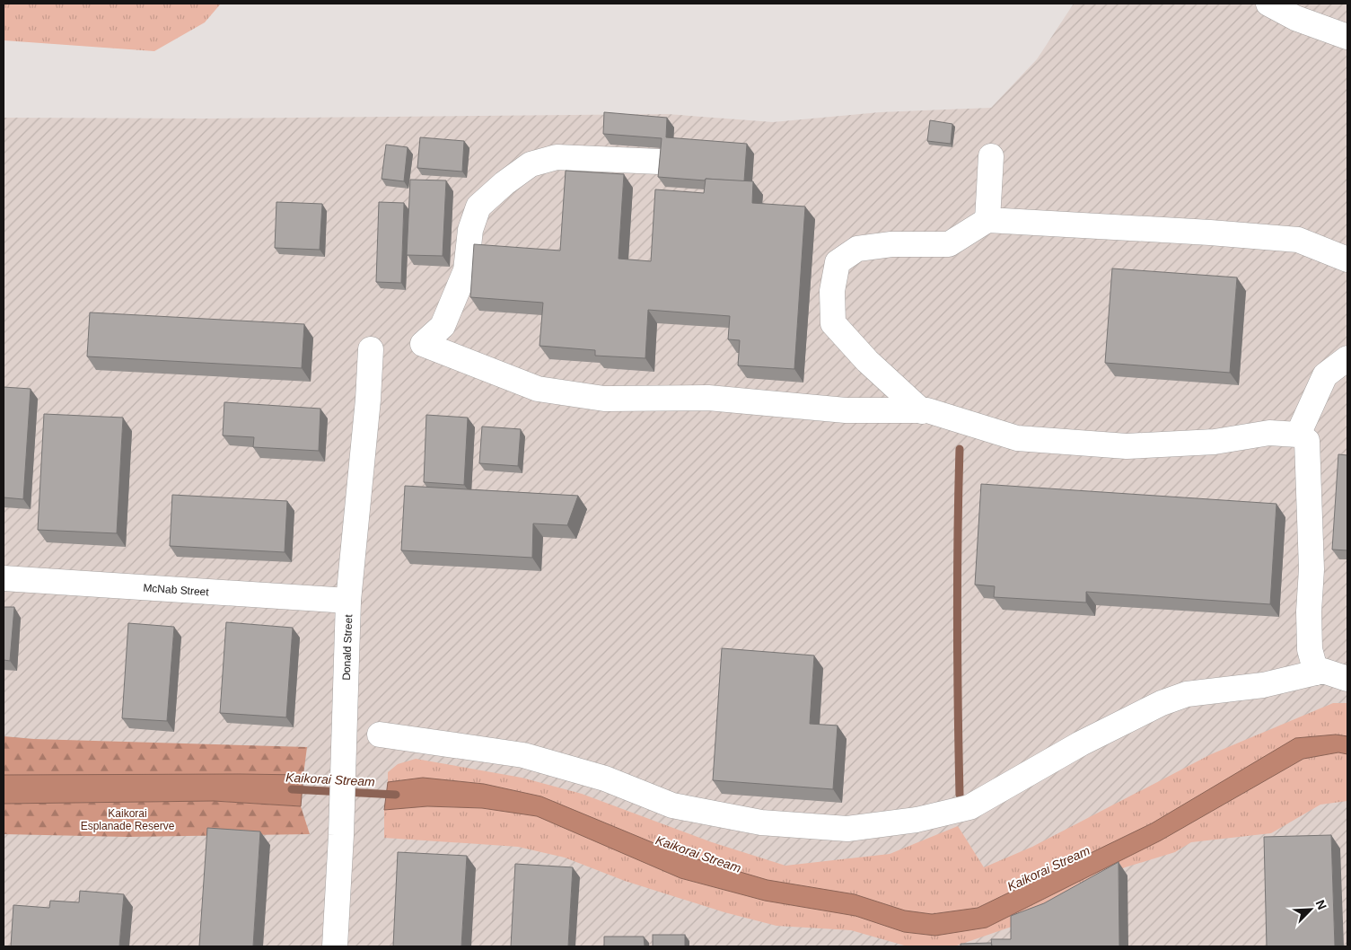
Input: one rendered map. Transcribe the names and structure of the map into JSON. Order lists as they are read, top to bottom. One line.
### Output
{"streets":{"street":["McNab Street","Donald Street"]},"crossings":[["McNab Street","Donald Street"]],"water":["Kaikorai Stream"],"parks":["Kaikorai Esplanade Reserve"],"north":"top right"}
